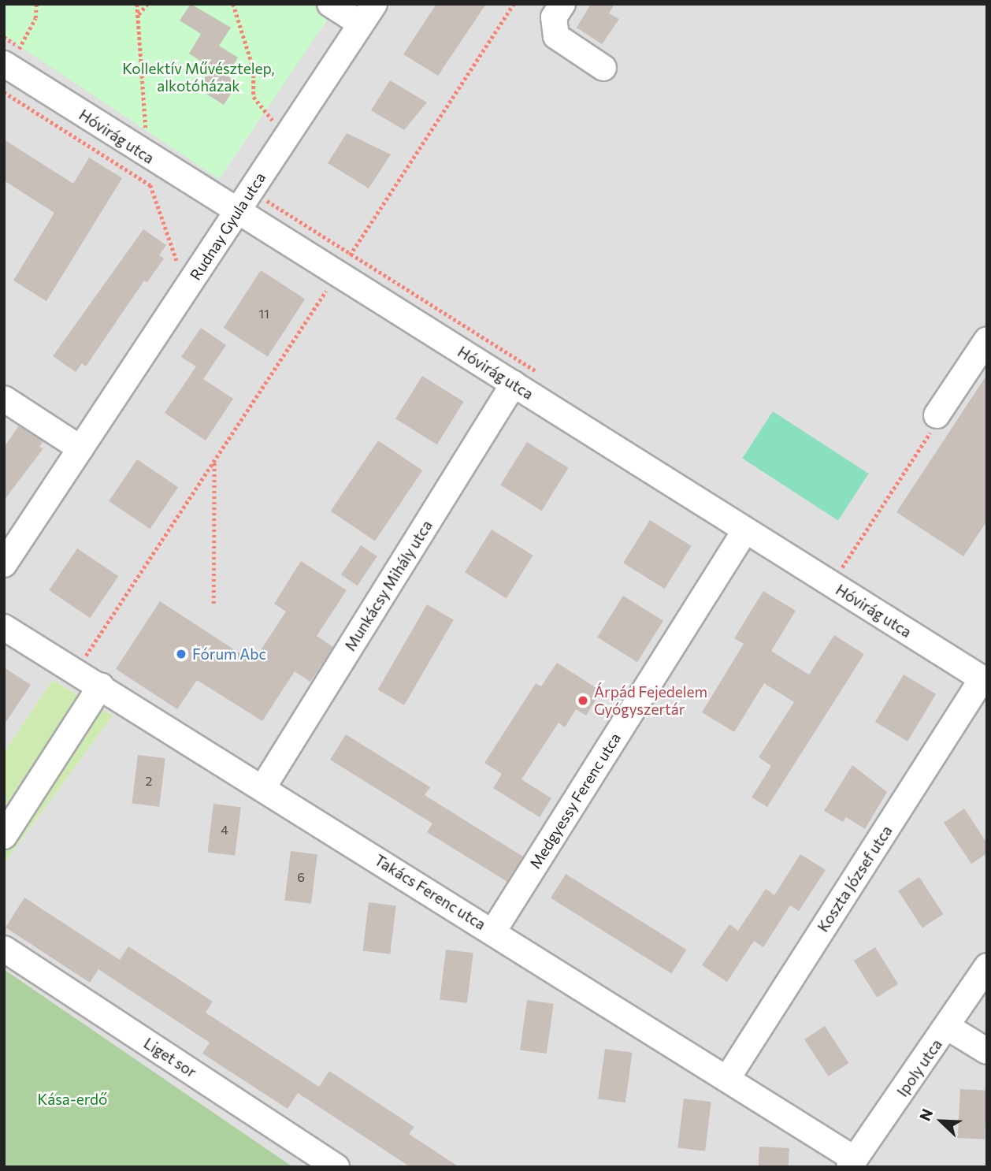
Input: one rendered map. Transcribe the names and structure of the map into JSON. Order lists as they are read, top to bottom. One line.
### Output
{"streets":{"street":["Hóvirág utca","Rudnay Gyula utca","Munkácsy Mihály utca","Medgyessy Ferenc utca","Koszta József utca","Takács Ferenc utca","Liget sor","Ipoly utca"]},"crossings":[["Hóvirág utca","Rudnay Gyula utca"],["Hóvirág utca","Munkácsy Mihály utca"],["Hóvirág utca","Medgyessy Ferenc utca"],["Hóvirág utca","Koszta József utca"],["Munkácsy Mihály utca","Takács Ferenc utca"],["Medgyessy Ferenc utca","Takács Ferenc utca"],["Koszta József utca","Takács Ferenc utca"],["Takács Ferenc utca","Ipoly utca"]],"parks":["Kollektív Művésztelep, alkotóházak","Kása-erdő"],"places":["Fórum Abc","Árpád Fejedelem Gyógyszertár"],"house_numbers":["11","2","4","6"],"north":"top left"}
